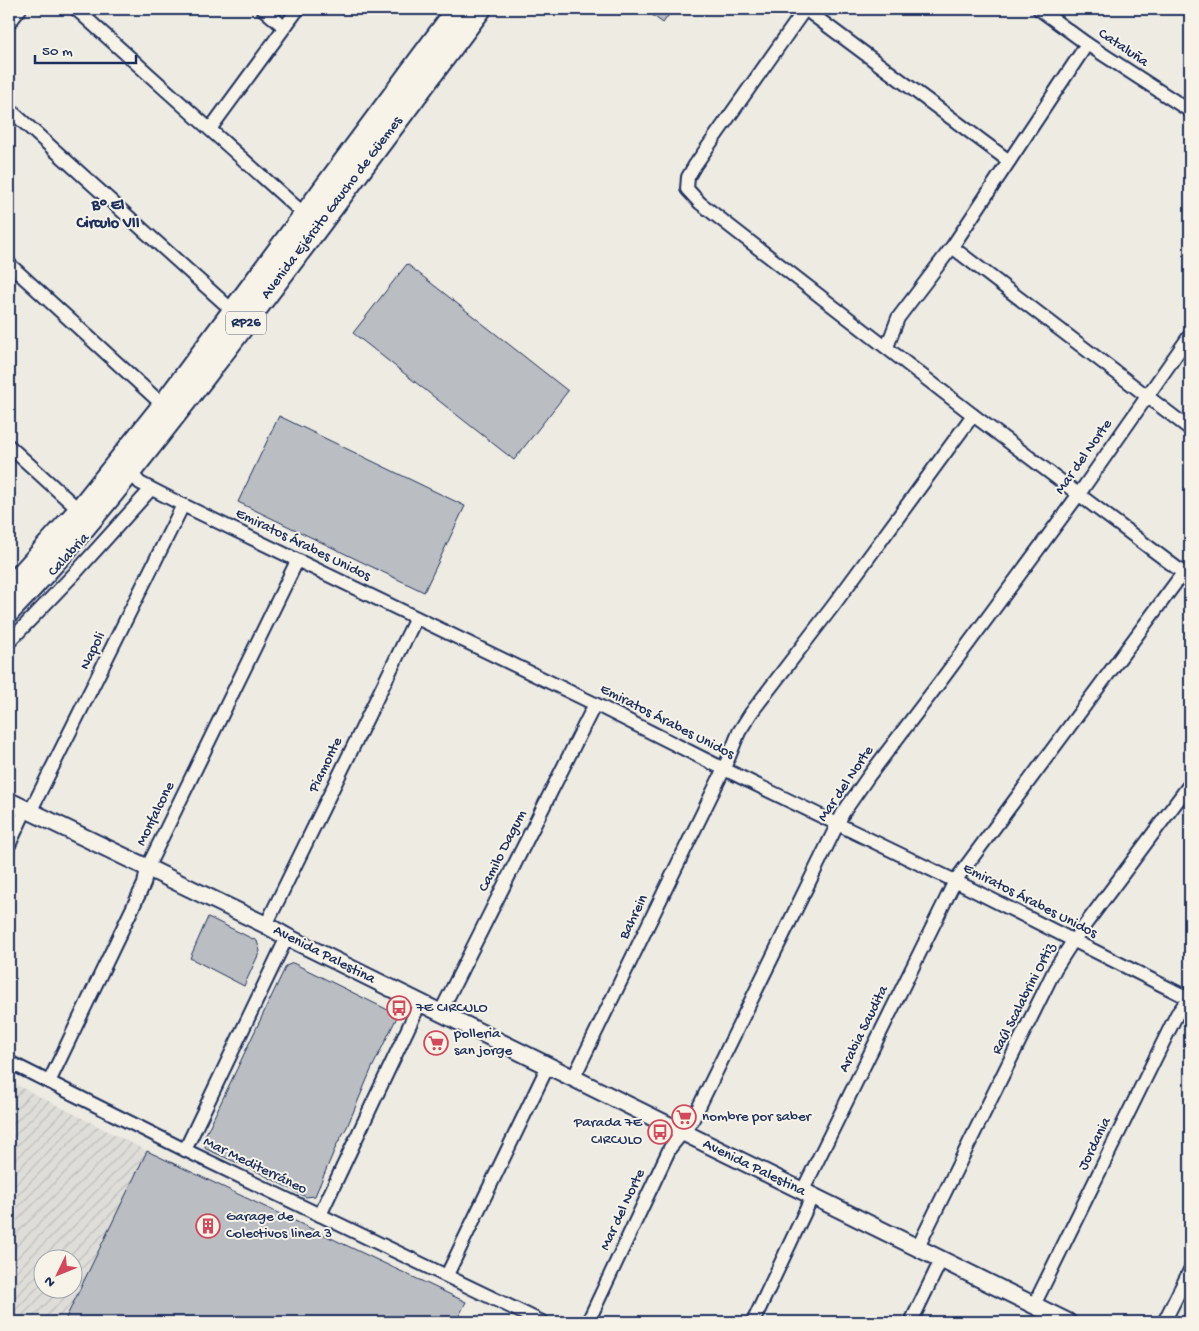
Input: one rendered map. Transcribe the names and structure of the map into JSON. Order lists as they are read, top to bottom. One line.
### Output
{"streets":{"main road":["Avenida Ejército Gaucho de Güemes","RP26"],"street":["Cataluña","Mar del Norte","Emiratos Árabes Unidos","Calabria","Napoli","Piamonte","Monfalcone","Camilo Dagum","Bahrein","Avenida Palestina","Raúl Scalabrini Ortiz","Arabia Saudita","Jordania","Mar Mediterráneo"]},"crossings":[["Avenida Ejército Gaucho de Güemes","Emiratos Árabes Unidos"],["Mar del Norte","Emiratos Árabes Unidos"],["Mar del Norte","Avenida Palestina"],["Emiratos Árabes Unidos","Calabria"],["Emiratos Árabes Unidos","Napoli"],["Emiratos Árabes Unidos","Piamonte"],["Emiratos Árabes Unidos","Monfalcone"],["Emiratos Árabes Unidos","Camilo Dagum"],["Emiratos Árabes Unidos","Bahrein"],["Emiratos Árabes Unidos","Raúl Scalabrini Ortiz"],["Emiratos Árabes Unidos","Arabia Saudita"],["Emiratos Árabes Unidos","Jordania"],["Napoli","Avenida Palestina"],["Piamonte","Avenida Palestina"],["Monfalcone","Avenida Palestina"],["Monfalcone","Mar Mediterráneo"],["Camilo Dagum","Avenida Palestina"],["Bahrein","Avenida Palestina"],["Avenida Palestina","Raúl Scalabrini Ortiz"],["Avenida Palestina","Arabia Saudita"],["Avenida Palestina","Jordania"]],"districts":["B° El Circulo VII"],"places":{"bus stop":["7E CIRCULO","Parada 7E CIRCULO"],"supermarket":["polleria san jorge","nombre por saber"],"building":["Garage de Colectivos linea 3"]},"scale_bar":"50 m","north":"bottom left"}
